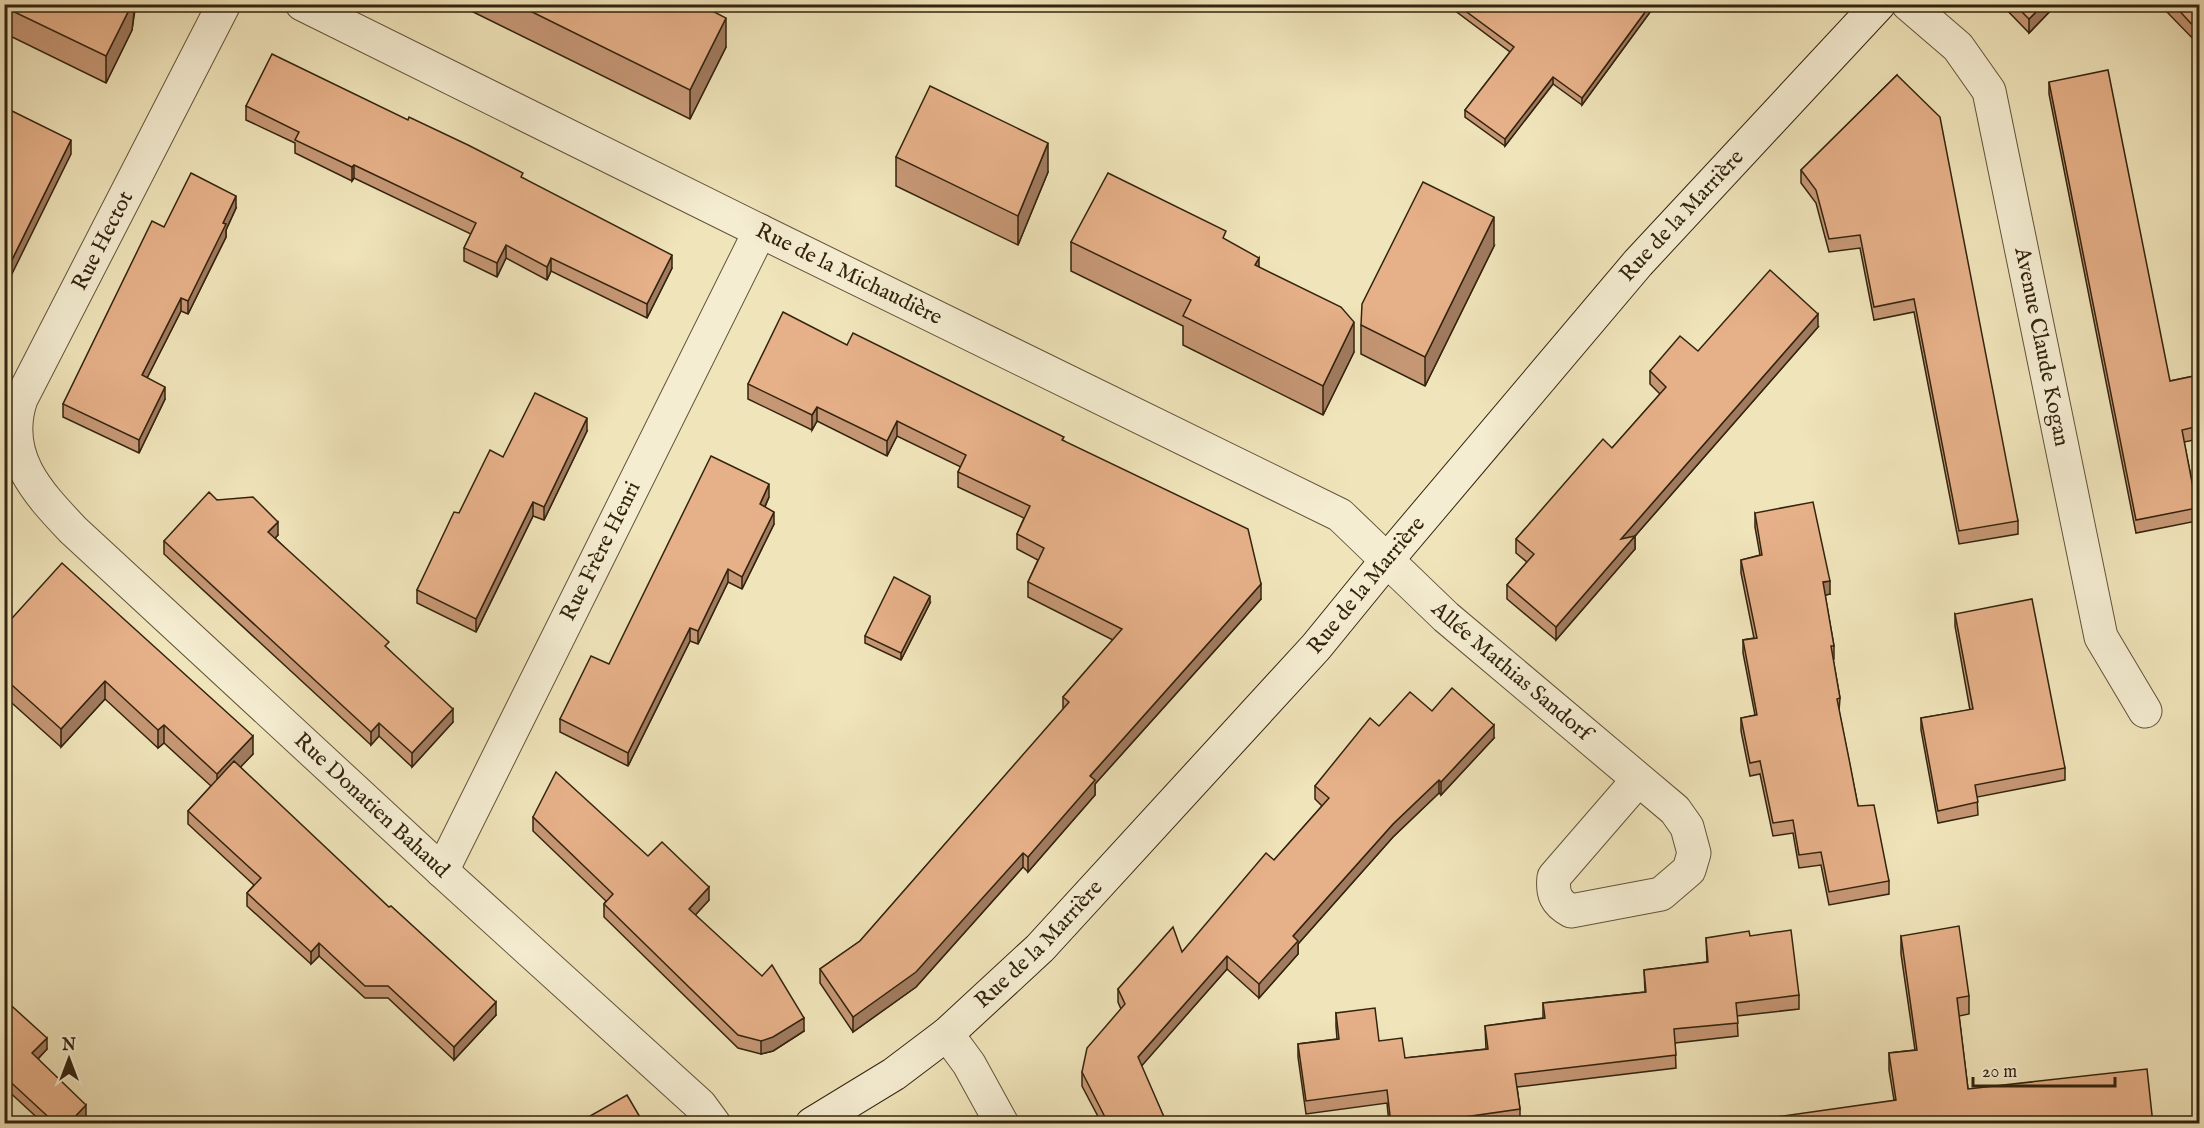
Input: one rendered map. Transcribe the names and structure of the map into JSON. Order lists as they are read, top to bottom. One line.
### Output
{"streets":{"street":["Rue de la Marrière","Rue Hectot","Rue de la Michaudière","Avenue Claude Kogan","Rue Frère Henri","Allée Mathias Sandorf","Rue Donatien Bahaud"]},"crossings":[["Rue de la Marrière","Rue de la Michaudière"],["Rue de la Marrière","Allée Mathias Sandorf"],["Rue Hectot","Rue Donatien Bahaud"],["Rue de la Michaudière","Rue Frère Henri"],["Rue de la Michaudière","Allée Mathias Sandorf"],["Rue Frère Henri","Rue Donatien Bahaud"]],"scale_bar":"20 m","north":"top"}
